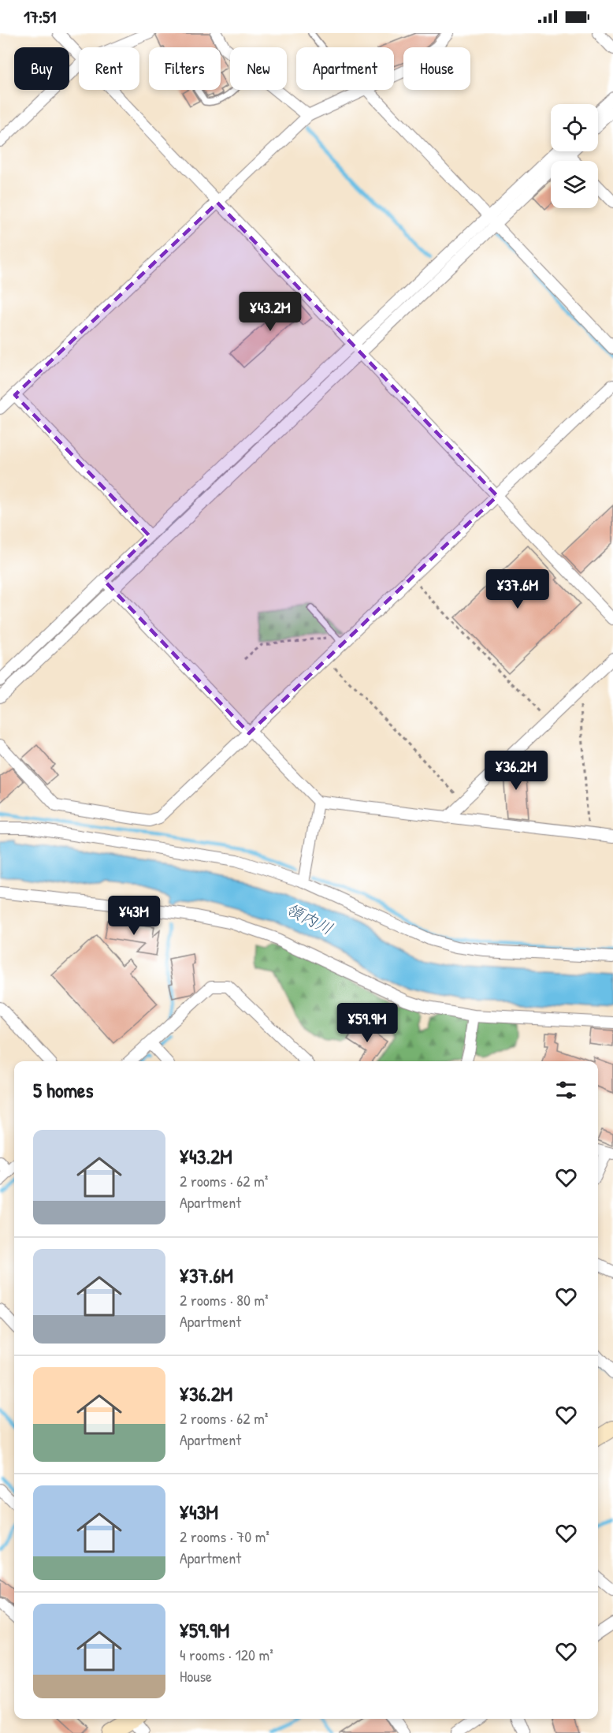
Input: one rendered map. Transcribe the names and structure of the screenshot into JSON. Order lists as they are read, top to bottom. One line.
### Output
{"water":["領内川"],"page":{"status":"17:51","chip":["Buy","Rent","Filters","New","Apartment","House"],"price":["¥43.2M","¥37.6M","¥36.2M","¥43M","¥59.9M"],"heading":"5 homes","list":[{"name":"¥43.2M","note":"2 rooms · 62 m² · Apartment"},{"name":"¥37.6M","note":"2 rooms · 80 m² · Apartment"},{"name":"¥36.2M","note":"2 rooms · 62 m² · Apartment"},{"name":"¥43M","note":"2 rooms · 70 m² · Apartment"},{"name":"¥59.9M","note":"4 rooms · 120 m² · House"}]}}
